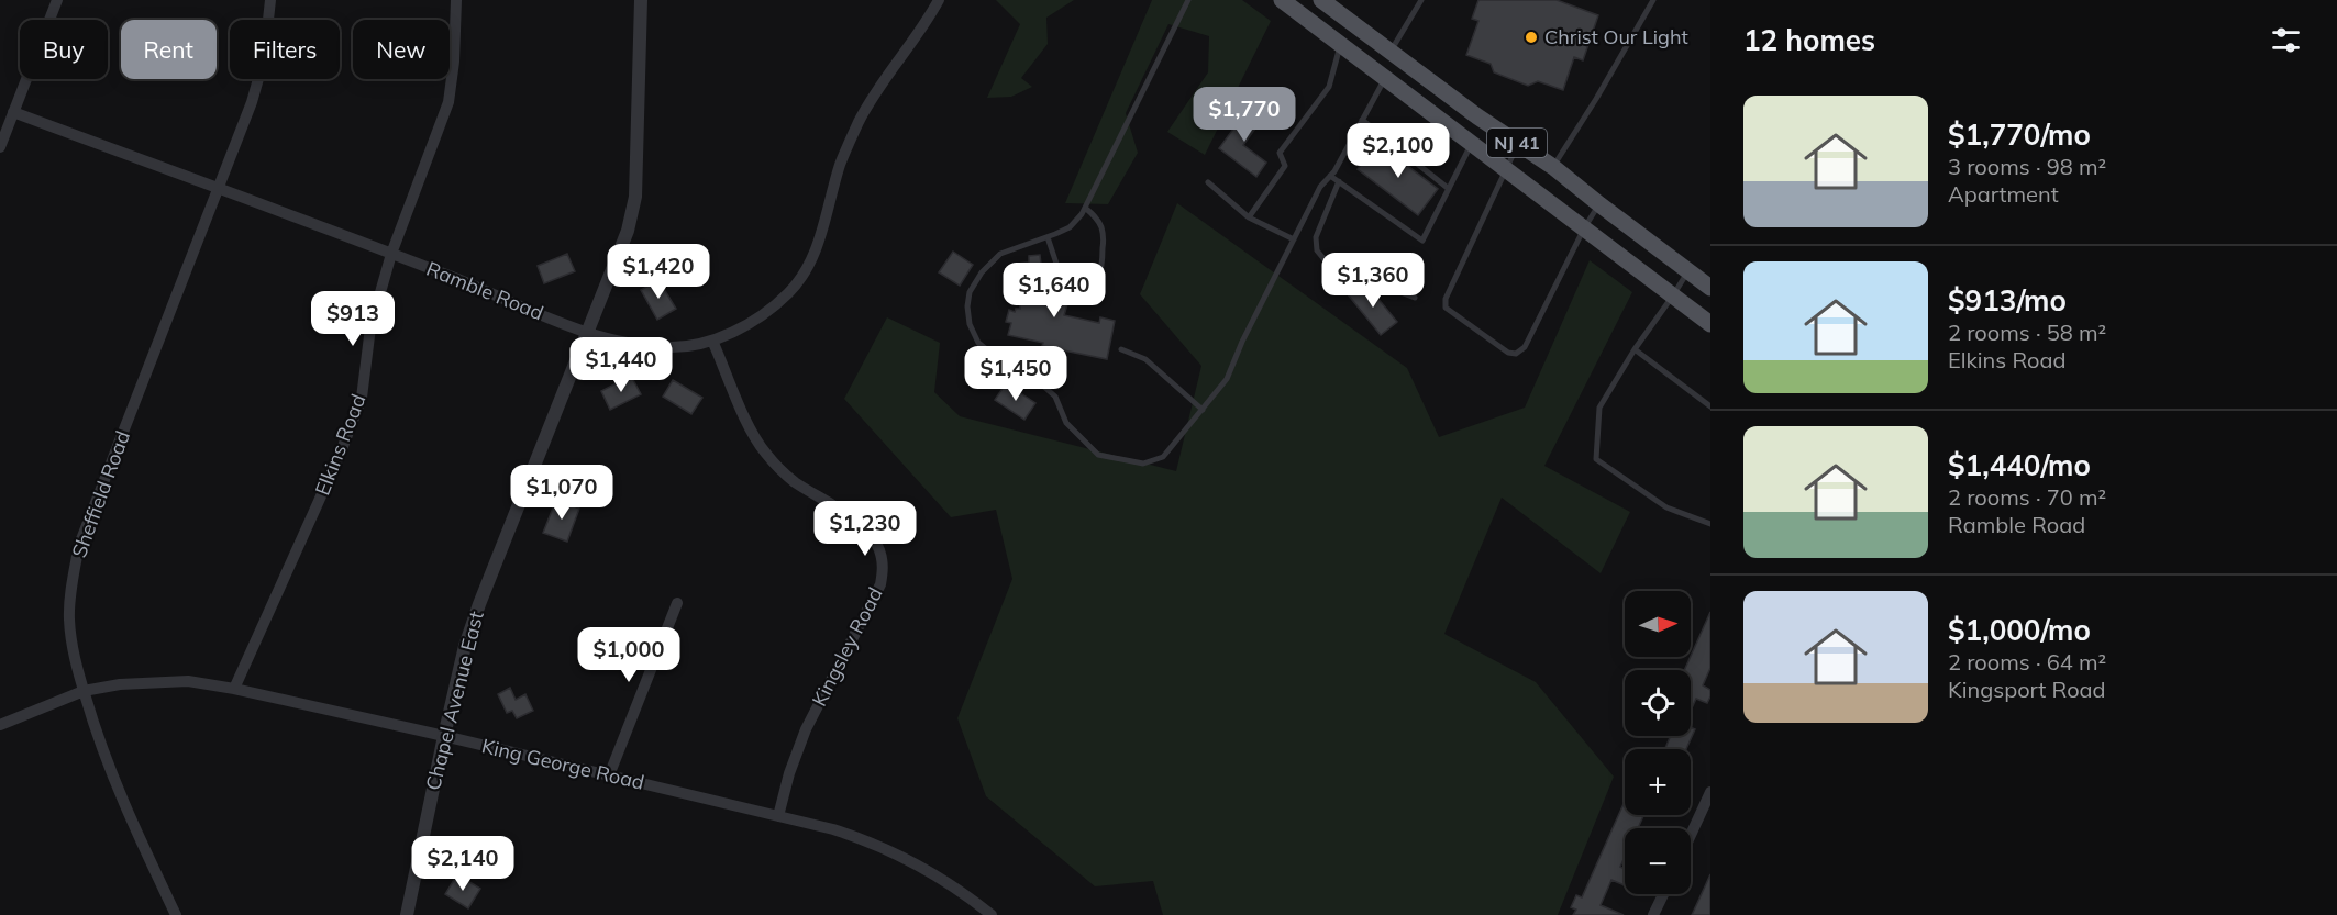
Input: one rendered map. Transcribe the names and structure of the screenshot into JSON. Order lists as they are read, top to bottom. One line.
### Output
{"streets":{"main road":["NJ 41"],"street":["Ramble Road","Elkins Road","Sheffield Road","Kingsley Road","Chapel Avenue East","King George Road"]},"crossings":[["Ramble Road","Elkins Road"],["Ramble Road","Sheffield Road"],["Ramble Road","Kingsley Road"],["Ramble Road","Chapel Avenue East"],["Elkins Road","King George Road"],["Sheffield Road","King George Road"],["Kingsley Road","King George Road"],["Chapel Avenue East","King George Road"]],"places":["Christ Our Light"],"north":"right","page":{"heading":"12 homes","chip":["Buy","Rent","Filters","New"],"list":[{"name":"$1,770/mo","note":"3 rooms · 98 m² · Apartment"},{"name":"$913/mo","note":"2 rooms · 58 m² · Elkins Road"},{"name":"$1,440/mo","note":"2 rooms · 70 m² · Ramble Road"},{"name":"$1,000/mo","note":"2 rooms · 64 m² · Kingsport Road"}],"price":["$1,770","$2,100","$1,420","$1,360","$1,640","$913","$1,440","$1,450","$1,070","$1,230","$1,000","$2,140"],"map_buttons":["+","−"]}}
